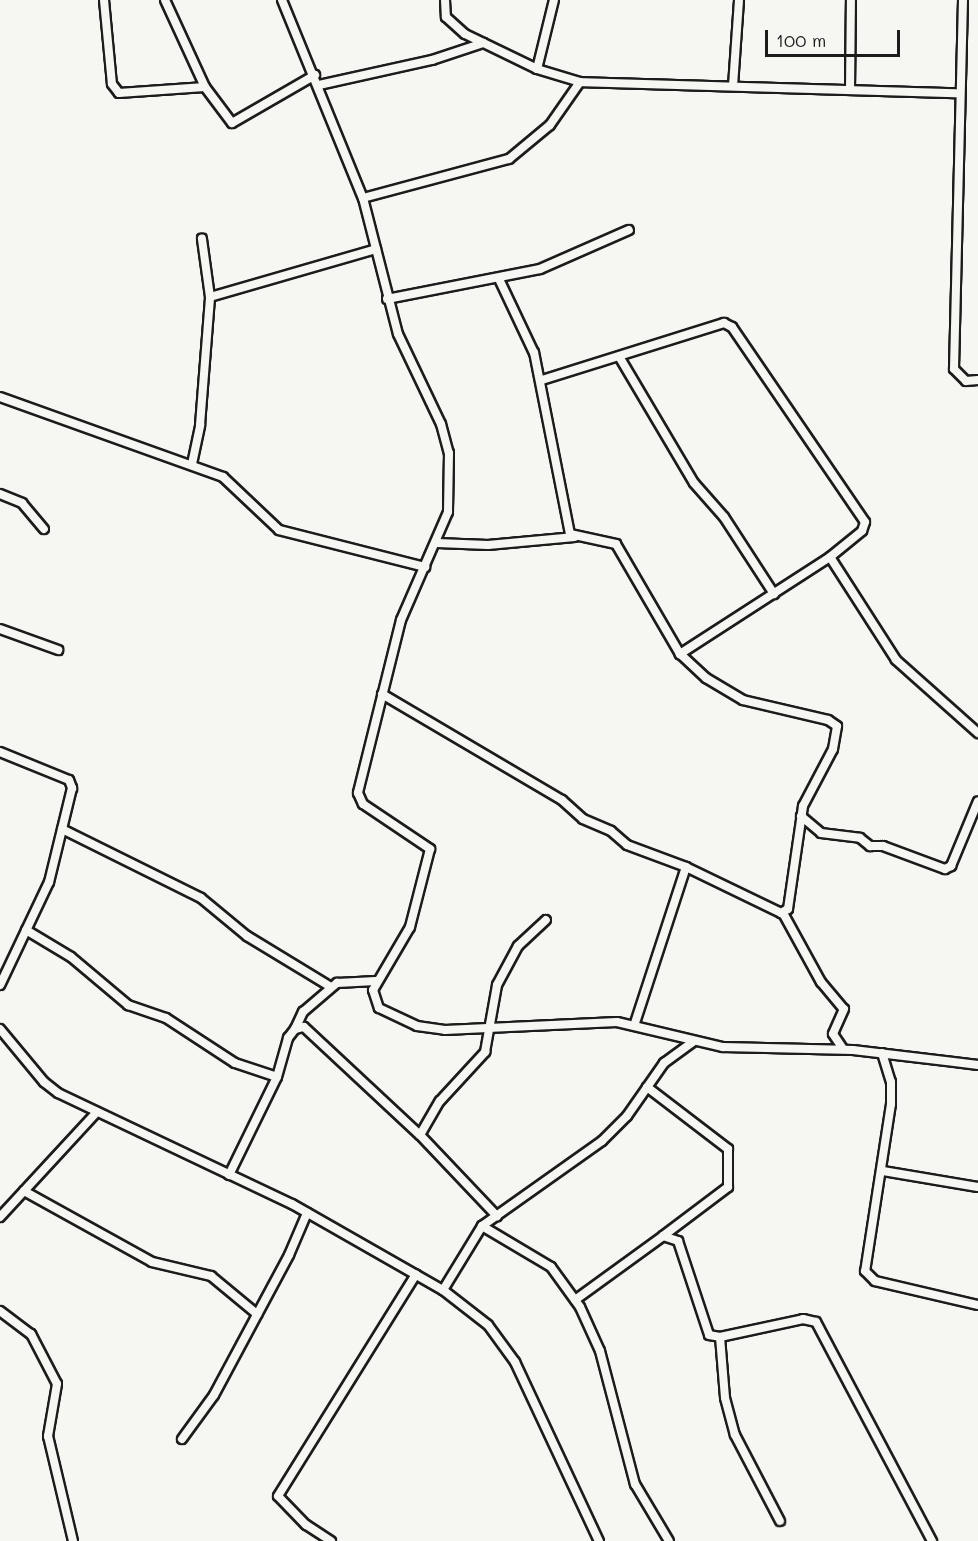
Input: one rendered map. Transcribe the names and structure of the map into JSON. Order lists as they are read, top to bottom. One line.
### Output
{"scale_bar":"100 m"}
